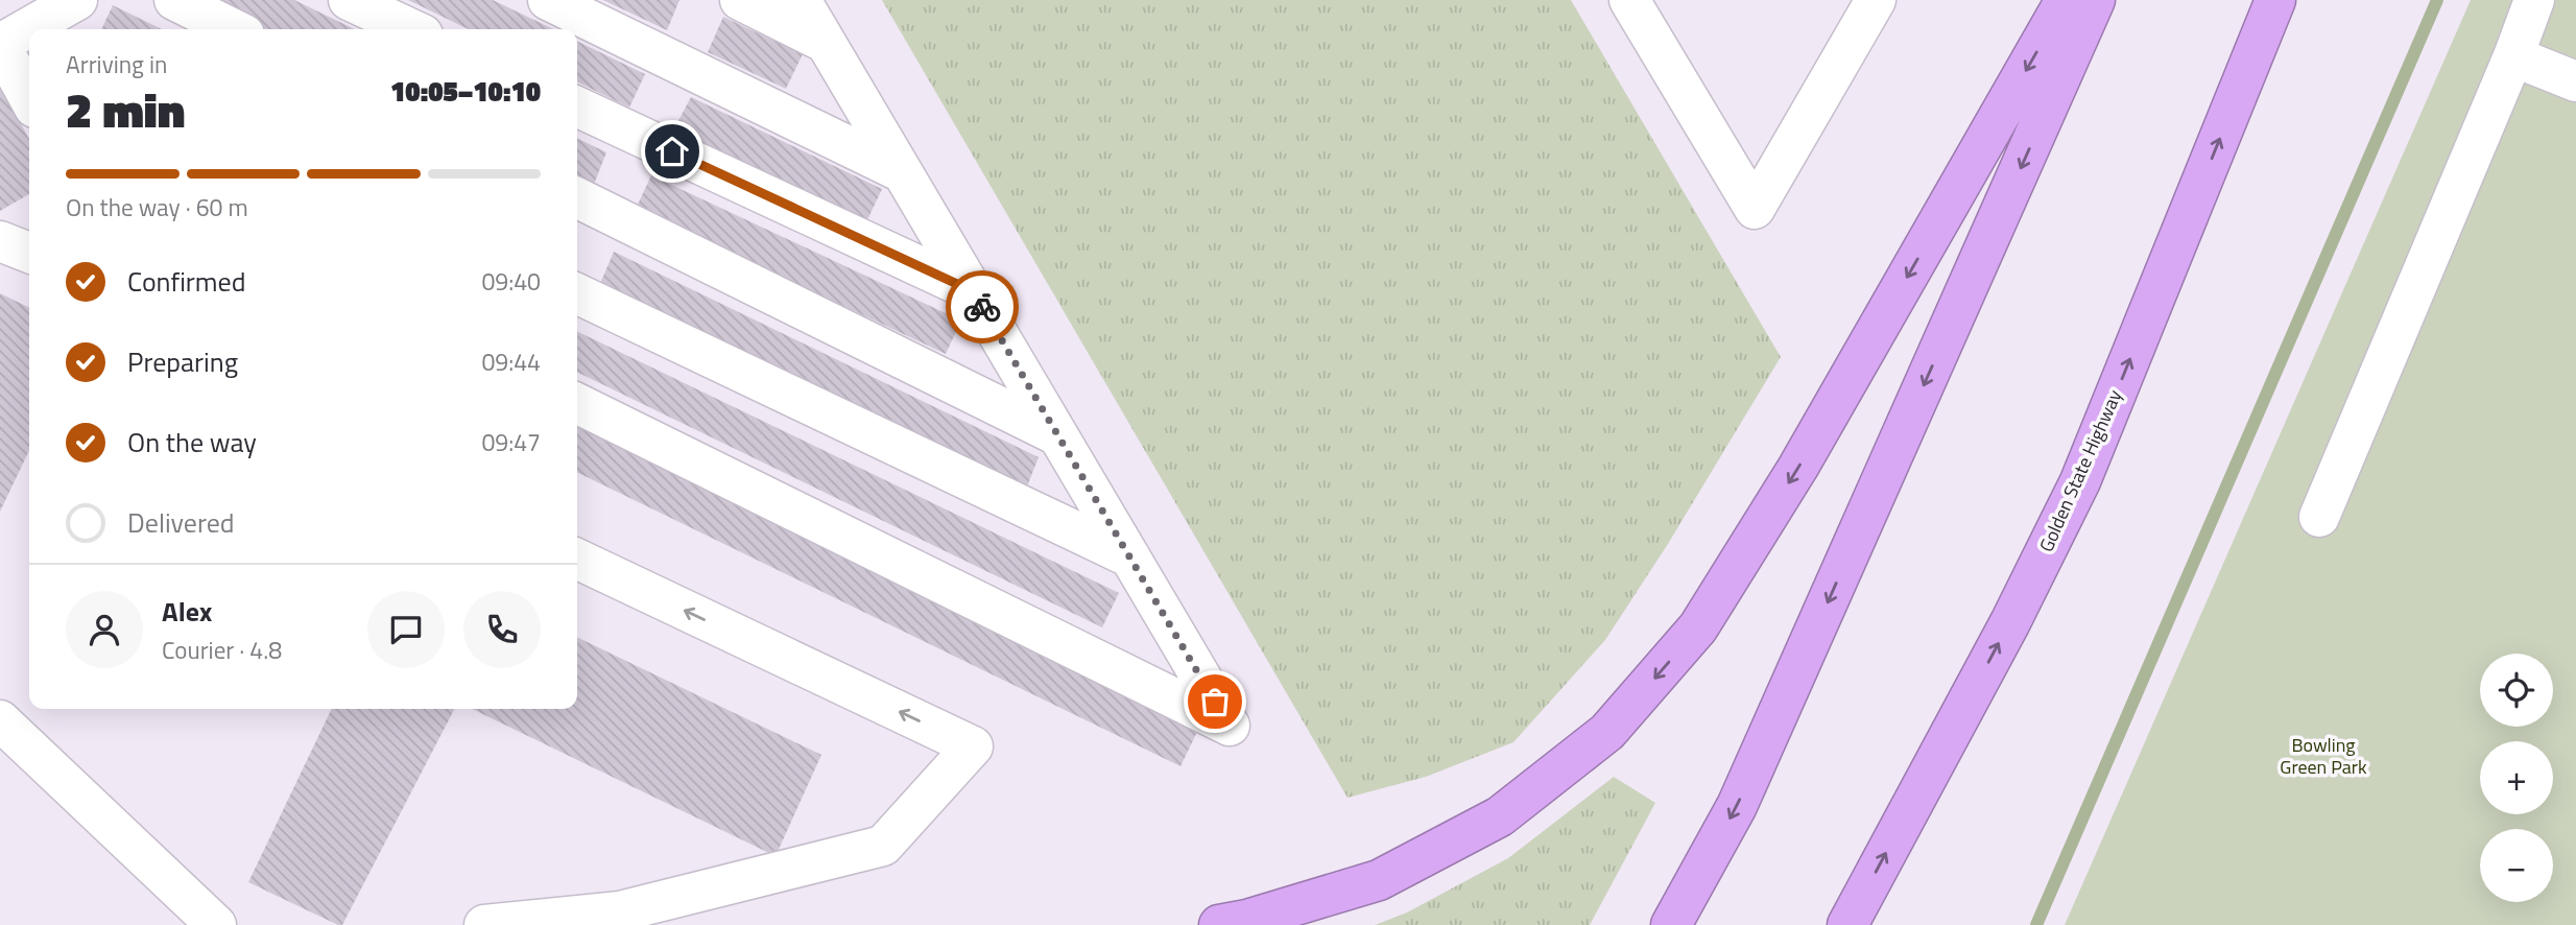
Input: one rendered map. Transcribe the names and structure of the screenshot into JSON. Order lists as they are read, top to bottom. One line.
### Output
{"streets":{"highway":["Golden State Highway"]},"parks":["Bowling Green Park"],"page":{"heading":["2 min","Arriving in","10:05–10:10"],"panel":["Alex","Courier · 4.8"],"bar":"On the way · 60 m","list":[["Confirmed","09:40"],["Preparing","09:44"],["On the way","09:47"],"Delivered"],"map_buttons":["+","−"]}}
